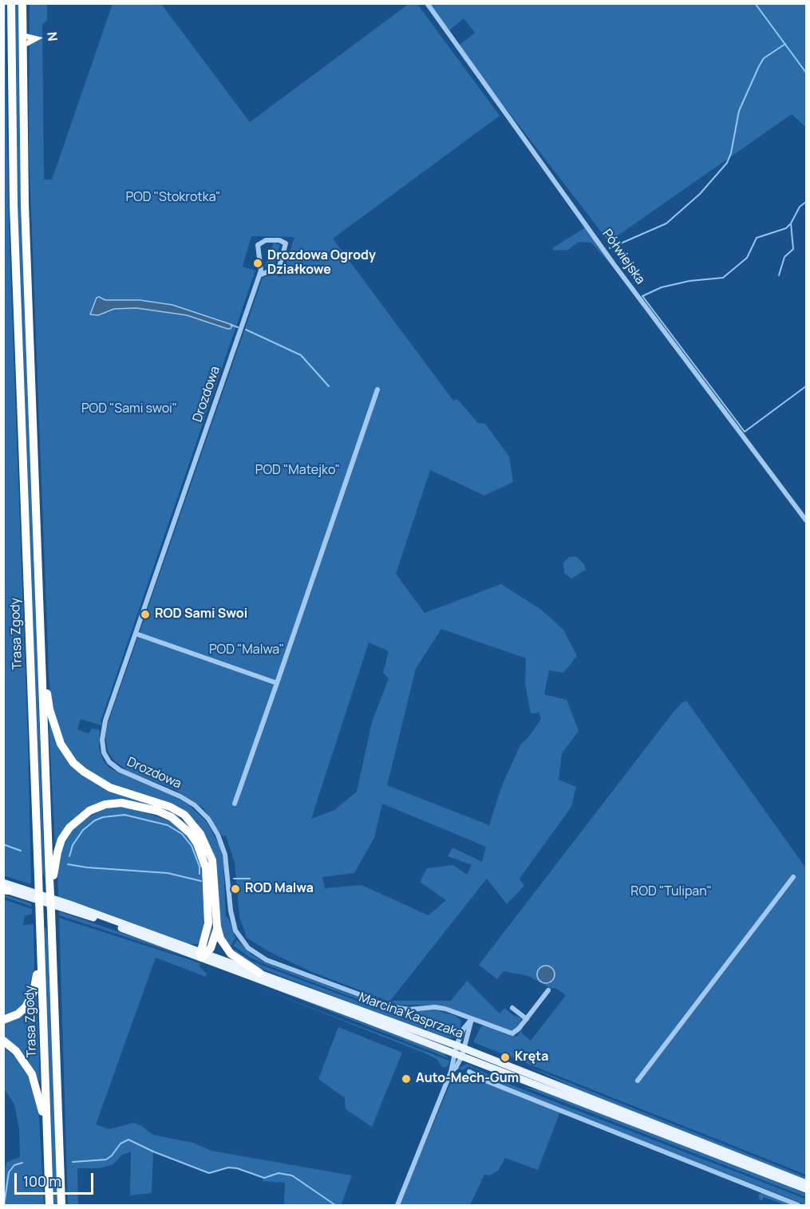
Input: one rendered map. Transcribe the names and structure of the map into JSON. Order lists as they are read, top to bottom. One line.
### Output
{"streets":{"highway":["Trasa Zgody"],"main road":["Marcina Kasprzaka"],"street":["Półwiejska","Drozdowa"]},"crossings":[["Drozdowa","Marcina Kasprzaka"]],"parks":["POD \"Stokrotka\"","POD \"Sami swoi\"","POD \"Matejko\"","POD \"Malwa\"","ROD \"Tulipan\""],"places":["Drozdowa Ogrody Działkowe","ROD Sami Swoi","ROD Malwa","Kręta","Auto-Mech-Gum"],"scale_bar":"100 m","north":"right"}
